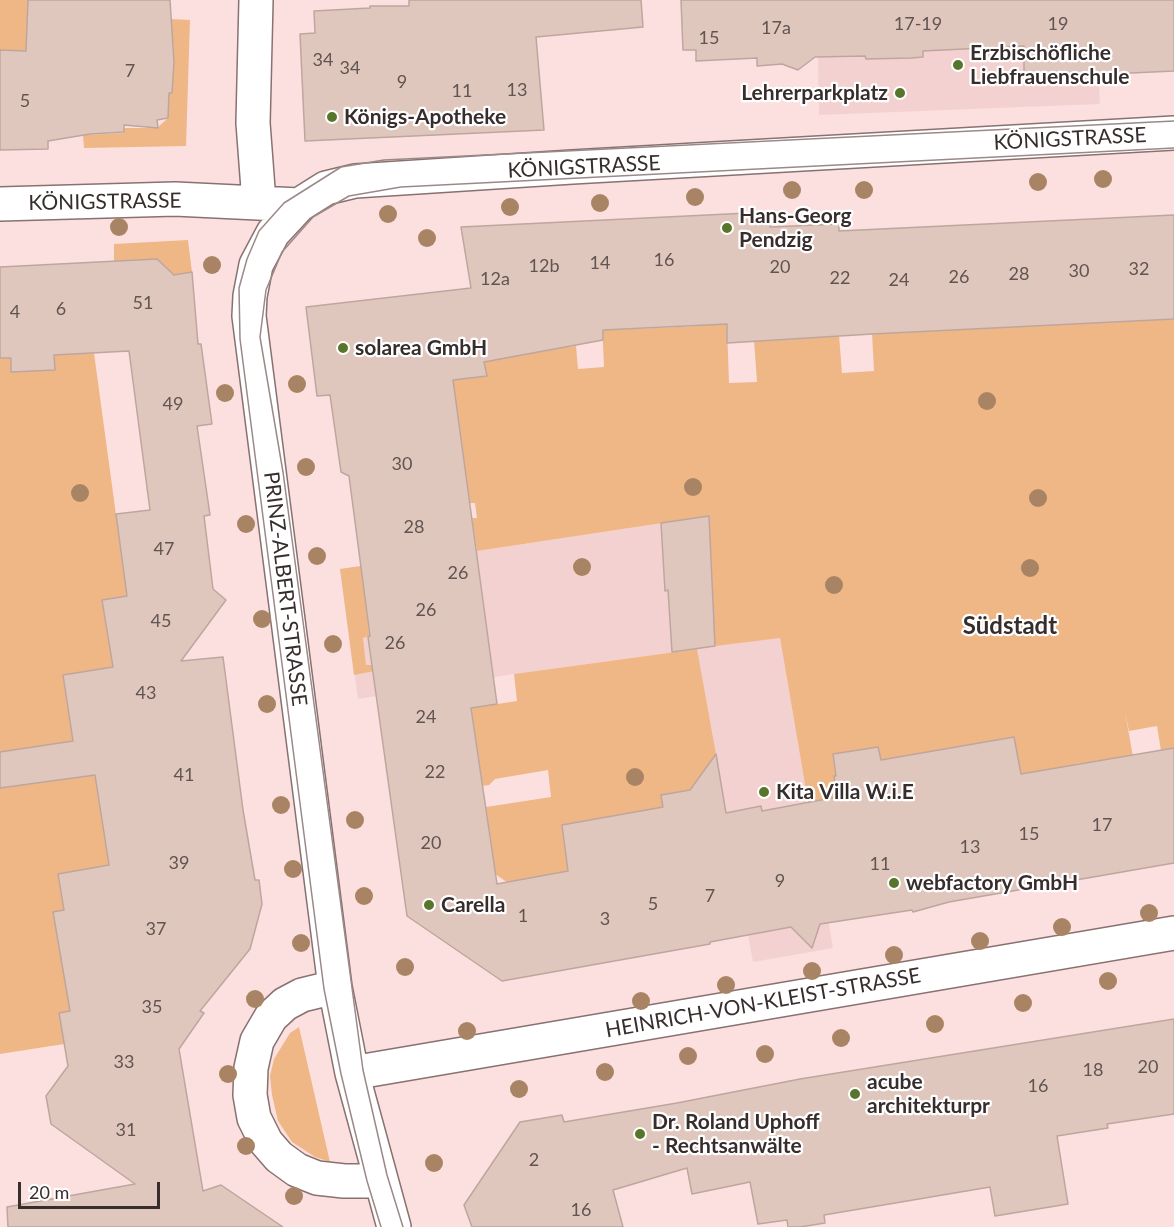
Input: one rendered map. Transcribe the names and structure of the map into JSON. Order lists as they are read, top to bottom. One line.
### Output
{"streets":{"street":["KÖNIGSTRASSE","PRINZ-ALBERT-STRASSE","HEINRICH-VON-KLEIST-STRASSE"]},"crossings":[["KÖNIGSTRASSE","PRINZ-ALBERT-STRASSE"],["PRINZ-ALBERT-STRASSE","HEINRICH-VON-KLEIST-STRASSE"]],"districts":["Südstadt"],"places":["Erzbischöfliche Liebfrauenschule","Lehrerparkplatz","Königs-Apotheke","Hans-Georg Pendzig","solarea GmbH","Kita Villa W.i.E","webfactory GmbH","Carella","acube architekturpr","Dr. Roland Uphoff - Rechtsanwälte"],"house_numbers":["17-19","19","17a","15","34","34","7","9","13","11","5","16","14","12b","20","32","30","28","26","22","12a","24","51","6","4","49","30","28","47","26","26","45","26","43","24","22","41","17","15","20","13","39","11","9","7","5","1","3","37","35","33","20","18","16","31","2","16"],"scale_bar":"20 m"}
